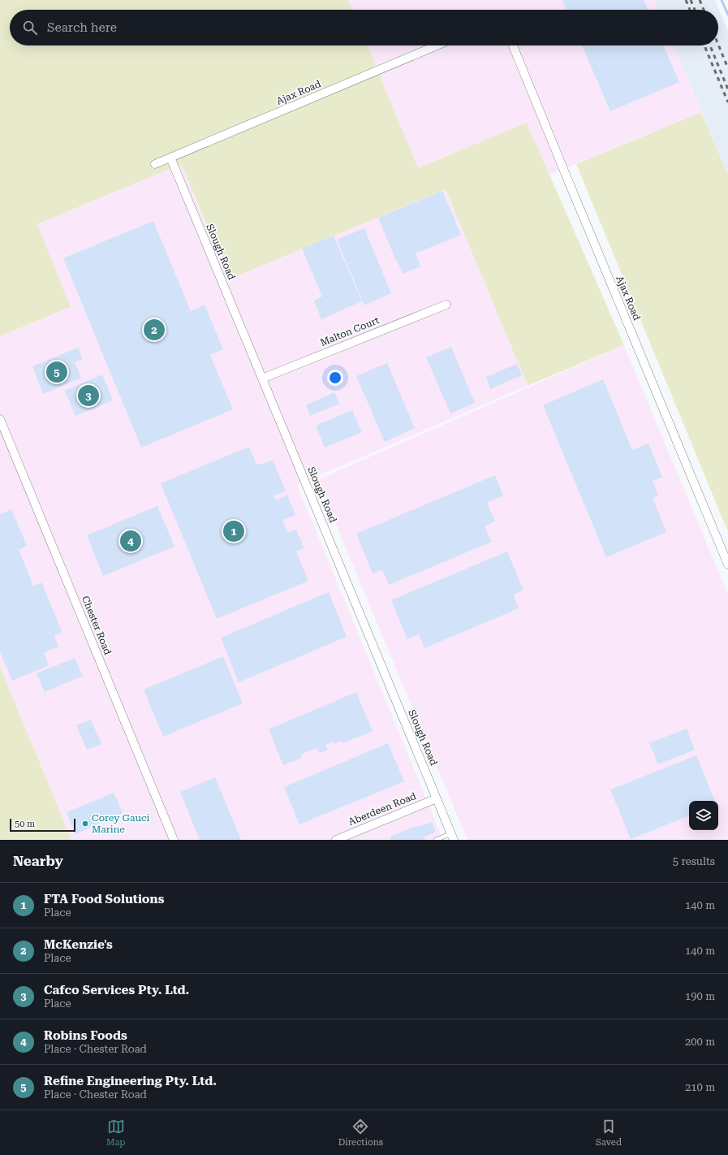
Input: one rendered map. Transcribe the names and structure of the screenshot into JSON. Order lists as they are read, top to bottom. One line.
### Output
{"streets":{"street":["Ajax Road","Slough Road","Malton Court","Chester Road","Aberdeen Road"]},"crossings":[["Ajax Road","Slough Road"],["Slough Road","Malton Court"],["Slough Road","Aberdeen Road"]],"places":["Corey Gauci Marine"],"scale_bar":"50 m","page":{"search":"Search here","pins":["2","5","3","1","4"],"scale":"50 m","heading":["Nearby","5 results"],"list":[{"mark":"1","name":"FTA Food Solutions","note":"Place","value":"140 m"},{"mark":"2","name":"McKenzie's","note":"Place","value":"140 m"},{"mark":"3","name":"Cafco Services Pty. Ltd.","note":"Place","value":"190 m"},{"mark":"4","name":"Robins Foods","note":"Place · Chester Road","value":"200 m"},{"mark":"5","name":"Refine Engineering Pty. Ltd.","note":"Place · Chester Road","value":"210 m"}],"nav":["Map","Directions","Saved"]}}
